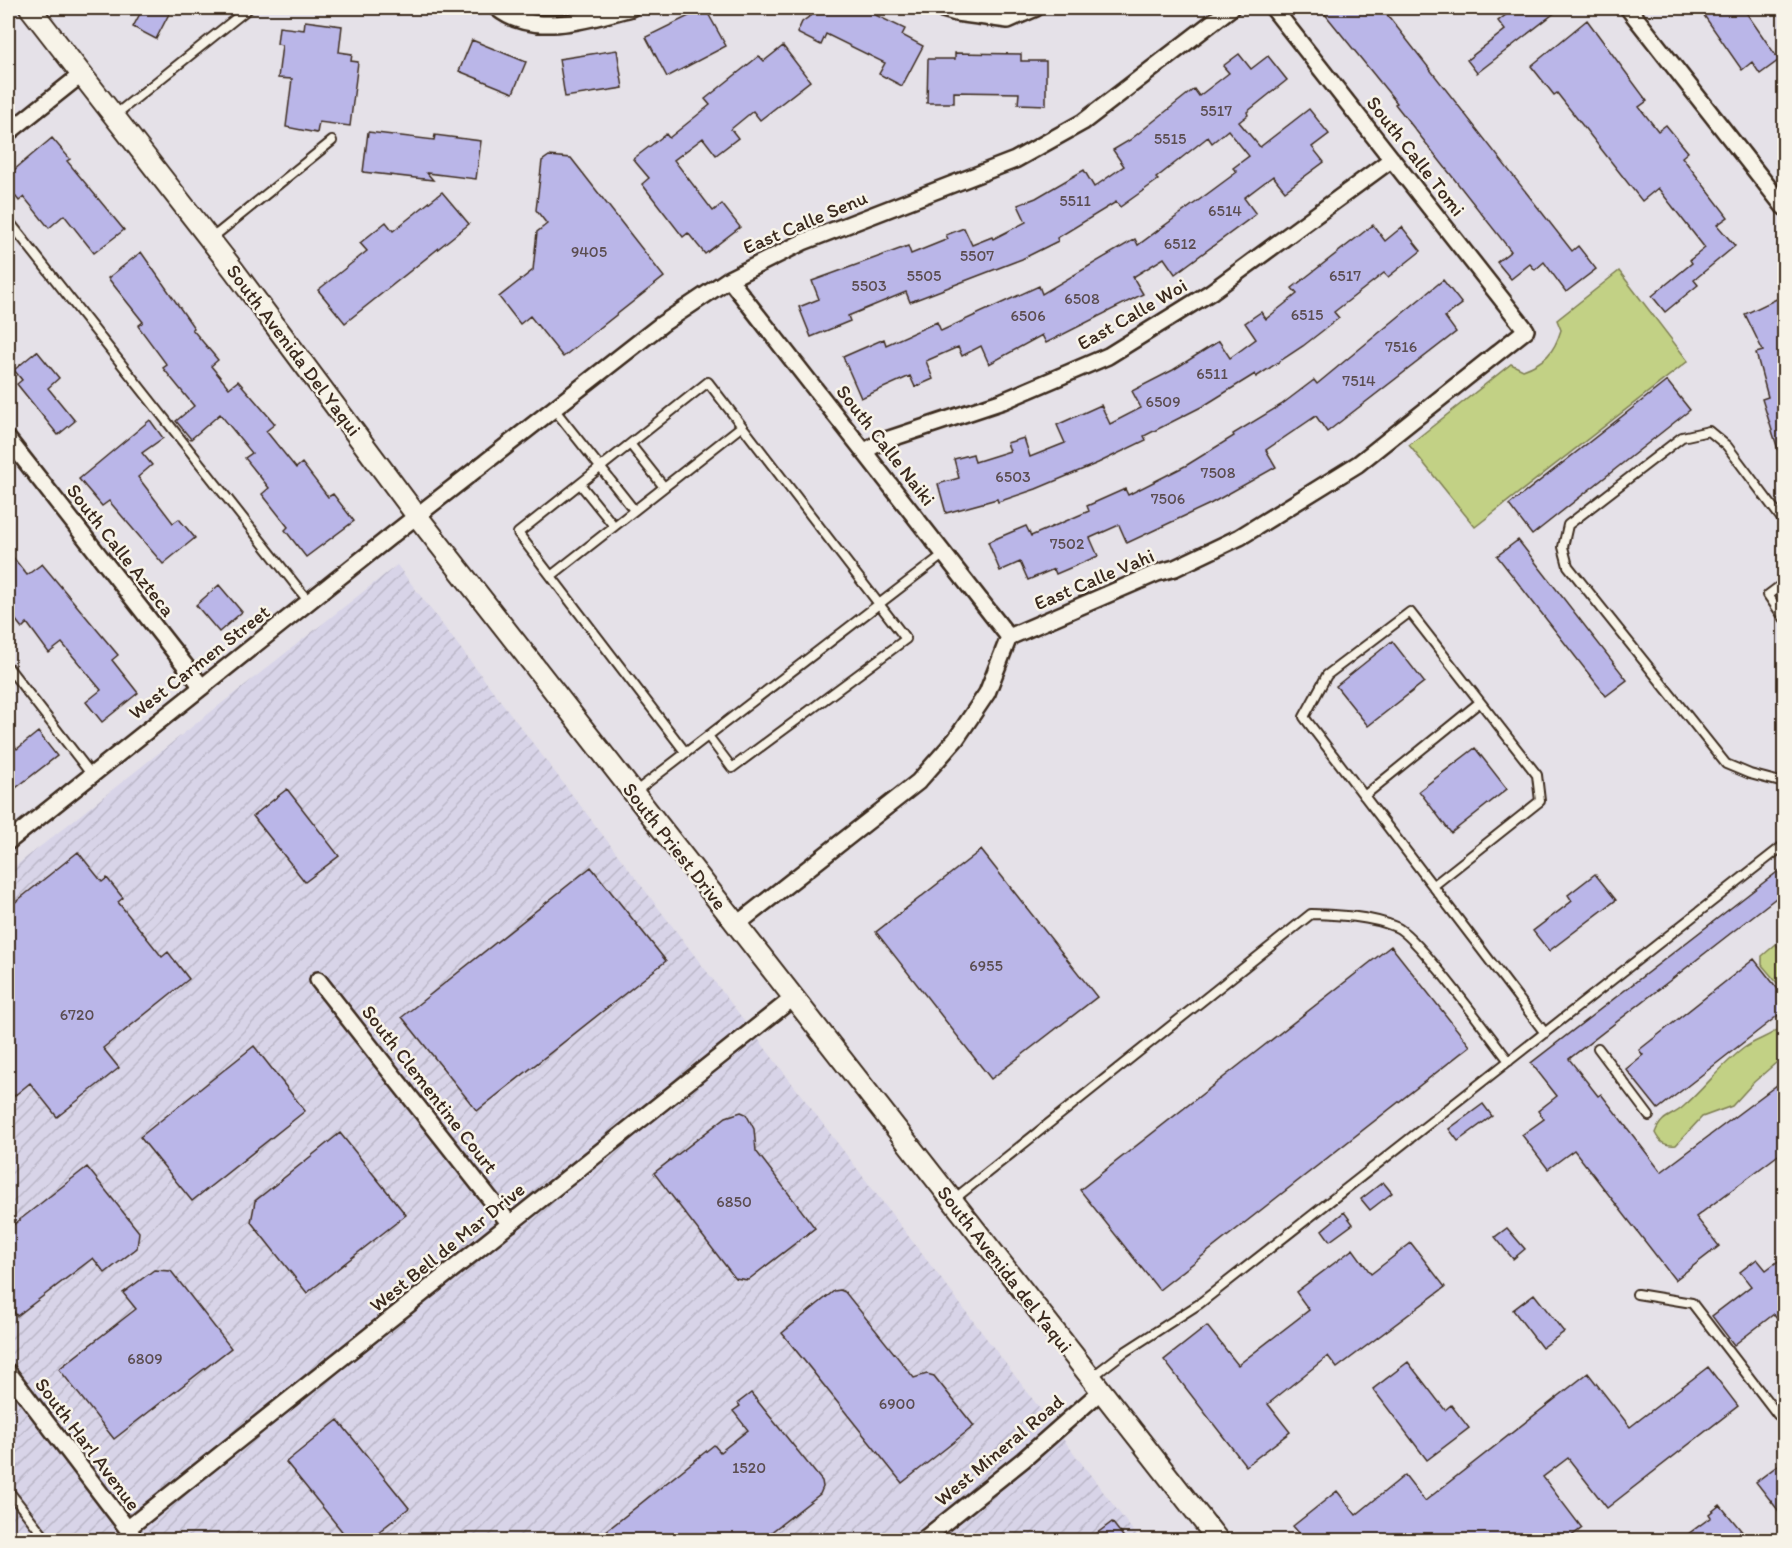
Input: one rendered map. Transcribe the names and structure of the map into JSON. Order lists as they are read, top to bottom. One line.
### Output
{"streets":{"street":["South Calle Tomi","East Calle Senu","East Calle Woi","South Avenida Del Yaqui","South Calle Naiki","South Calle Azteca","East Calle Vahi","West Carmen Street","South Priest Drive","South Clementine Court","West Bell de Mar Drive","South Avenida del Yaqui","South Harl Avenue","West Mineral Road"]},"crossings":[["South Calle Tomi","East Calle Woi"],["South Calle Tomi","East Calle Vahi"],["East Calle Senu","South Avenida Del Yaqui"],["East Calle Senu","South Calle Naiki"],["East Calle Senu","West Carmen Street"],["East Calle Woi","South Calle Naiki"],["South Avenida Del Yaqui","West Carmen Street"],["South Avenida Del Yaqui","South Priest Drive"],["South Calle Naiki","East Calle Vahi"],["South Calle Azteca","West Carmen Street"],["South Priest Drive","West Bell de Mar Drive"],["South Priest Drive","South Avenida del Yaqui"],["South Clementine Court","West Bell de Mar Drive"],["West Bell de Mar Drive","South Avenida del Yaqui"],["West Bell de Mar Drive","South Harl Avenue"],["South Avenida del Yaqui","West Mineral Road"]],"house_numbers":["5517","5515","5511","6514","6512","9405","5507","5505","6517","5503","6508","6515","6506","7516","6511","7514","6509","7508","6503","7506","7502","6955","6720","6850","6809","6900","1520"]}
